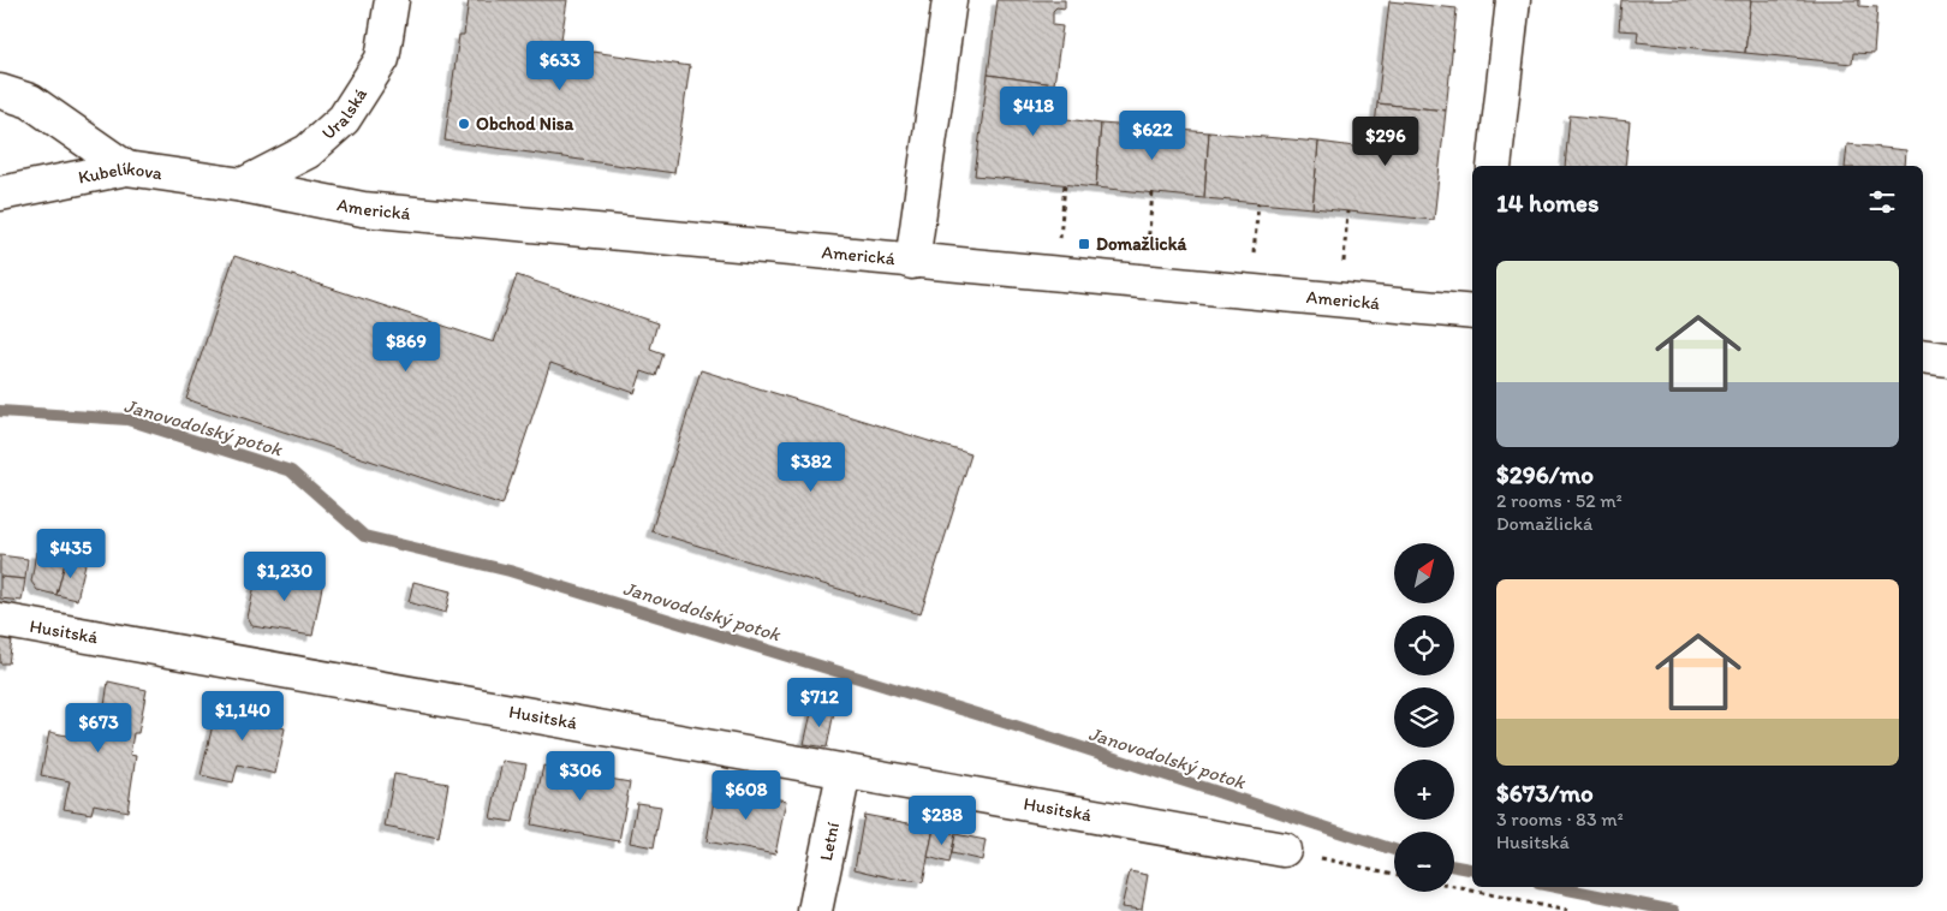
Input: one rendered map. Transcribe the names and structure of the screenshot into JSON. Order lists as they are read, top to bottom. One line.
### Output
{"streets":{"street":["Uralská","Kubelíkova","Americká","Husitská","Letní"]},"crossings":[["Uralská","Kubelíkova"],["Uralská","Americká"],["Kubelíkova","Americká"],["Husitská","Letní"]],"water":["Janovodolský potok"],"places":{"other":["Obchod Nisa"],"transit":["Domažlická"]},"north":"top right","page":{"price":["$633","$418","$622","$296","$869","$382","$435","$1,230","$712","$1,140","$673","$306","$608","$288"],"heading":"14 homes","list":[{"name":"$296/mo","note":"2 rooms · 52 m² · Domažlická"},{"name":"$673/mo","note":"3 rooms · 83 m² · Husitská"}],"map_buttons":["+","−"]}}
